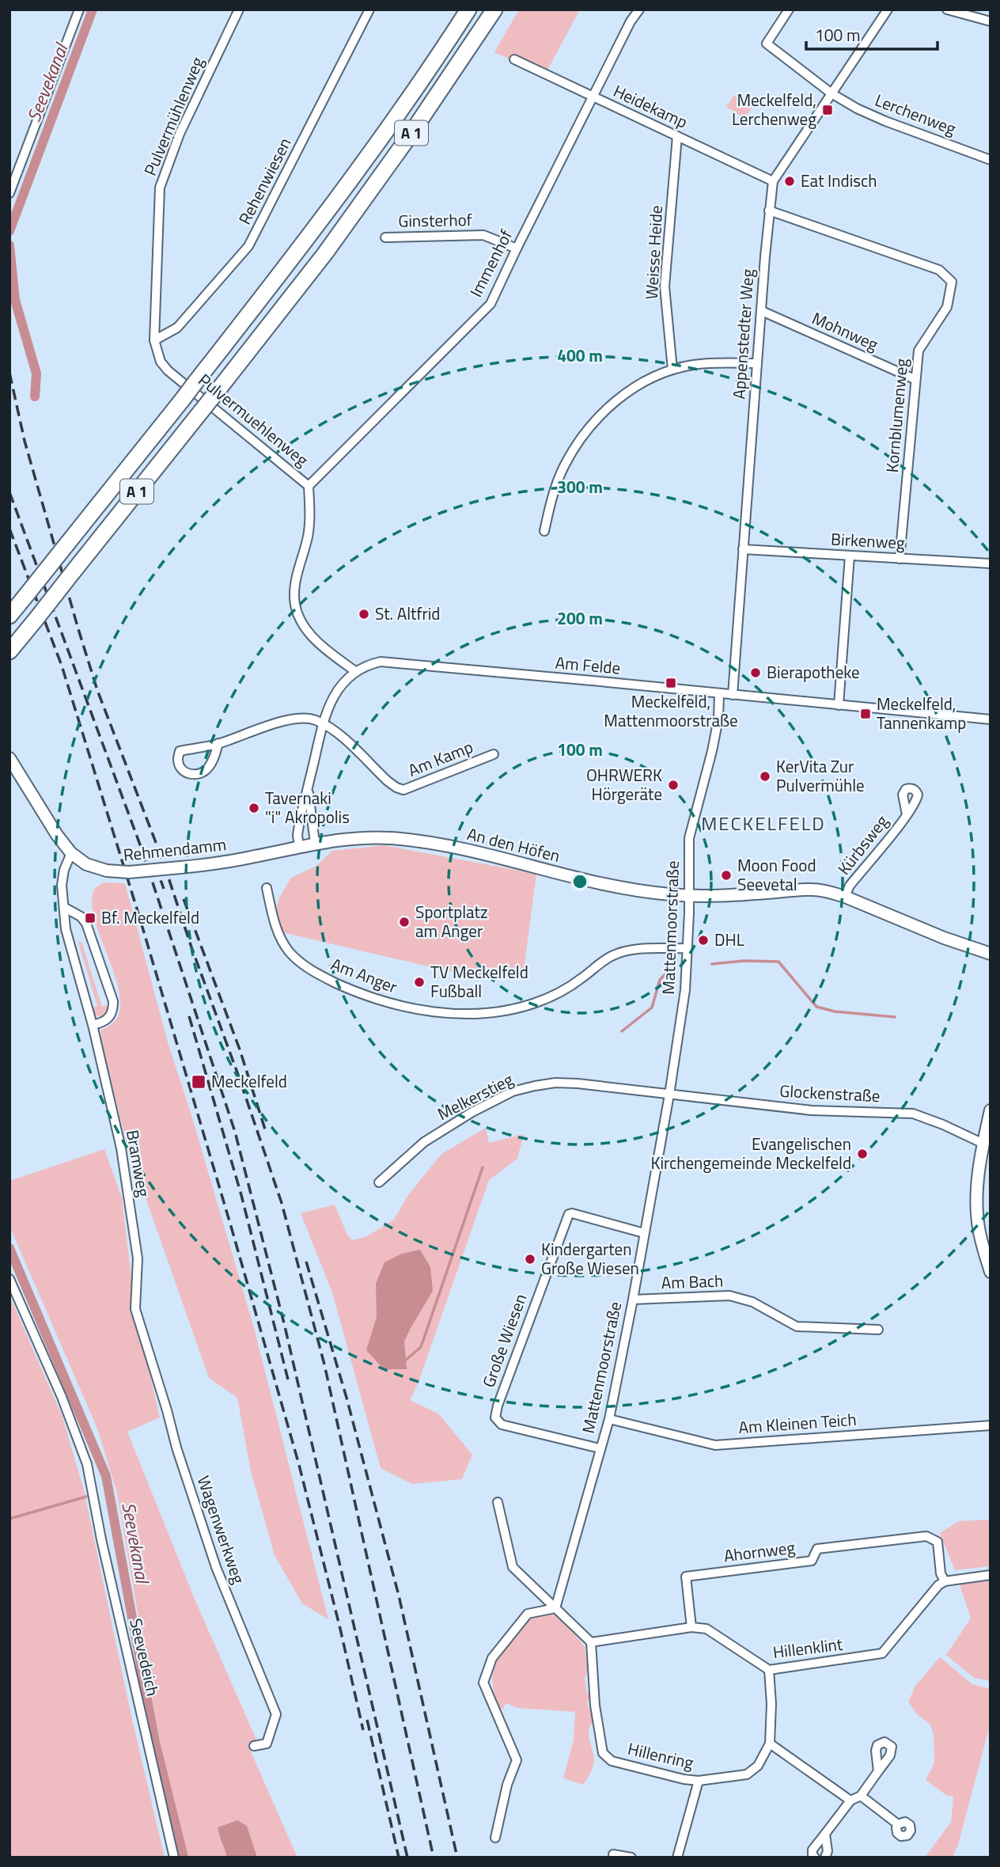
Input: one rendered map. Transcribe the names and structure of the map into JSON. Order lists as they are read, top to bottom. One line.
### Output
{"streets":{"highway":["A 1"],"street":["Heidekamp","Lerchenweg","Pulvermühlenweg","Rehenwiesen","Ginsterhof","Weisse Heide","Immenhof","Mohnweg","Appenstedter Weg","Kornblumenweg","Pulvermuehlenweg","Birkenweg","Am Felde","Am Kamp","An den Höfen","Kürbsweg","Rehmendamm","Mattenmoorstraße","Am Anger","Glockenstraße","Melkerstieg","Bramweg","Am Bach","Große Wiesen","Am Kleinen Teich","Wagenwerkweg","Ahornweg","Hillenklint","Seevedeich","Hillenring"]},"crossings":[["Heidekamp","Weisse Heide"],["Heidekamp","Immenhof"],["Heidekamp","Appenstedter Weg"],["Lerchenweg","Appenstedter Weg"],["Pulvermühlenweg","Rehenwiesen"],["Pulvermühlenweg","Pulvermuehlenweg"],["Rehenwiesen","Pulvermuehlenweg"],["Ginsterhof","Immenhof"],["Immenhof","Pulvermuehlenweg"],["Mohnweg","Appenstedter Weg"],["Mohnweg","Kornblumenweg"],["Appenstedter Weg","Kornblumenweg"],["Appenstedter Weg","Birkenweg"],["Appenstedter Weg","Am Felde"],["Kornblumenweg","Birkenweg"],["Pulvermuehlenweg","Am Felde"],["Am Felde","Mattenmoorstraße"],["An den Höfen","Kürbsweg"],["An den Höfen","Rehmendamm"],["An den Höfen","Mattenmoorstraße"],["Rehmendamm","Bramweg"],["Mattenmoorstraße","Am Anger"],["Mattenmoorstraße","Glockenstraße"],["Mattenmoorstraße","Melkerstieg"],["Mattenmoorstraße","Am Bach"],["Mattenmoorstraße","Große Wiesen"],["Mattenmoorstraße","Am Kleinen Teich"],["Glockenstraße","Melkerstieg"],["Bramweg","Wagenwerkweg"],["Ahornweg","Hillenklint"],["Ahornweg","Hillenring"],["Hillenklint","Hillenring"]],"districts":["MECKELFELD"],"water":["Seevekanal"],"places":{"transit":["Meckelfeld, Lerchenweg","Meckelfeld, Mattenmoorstraße","Meckelfeld, Tannenkamp","Bf. Meckelfeld","Meckelfeld"],"other":["Eat Indisch","St. Altfrid","Bierapotheke","KerVita Zur Pulvermühle","OHRWERK Hörgeräte","Tavernaki \"i\" Akropolis","Moon Food Seevetal","Sportplatz am Anger","DHL","TV Meckelfeld Fußball","Evangelischen Kirchengemeinde Meckelfeld","Kindergarten Große Wiesen"]},"scale_bar":"100 m","rings":["400 m","300 m","200 m","100 m"]}
